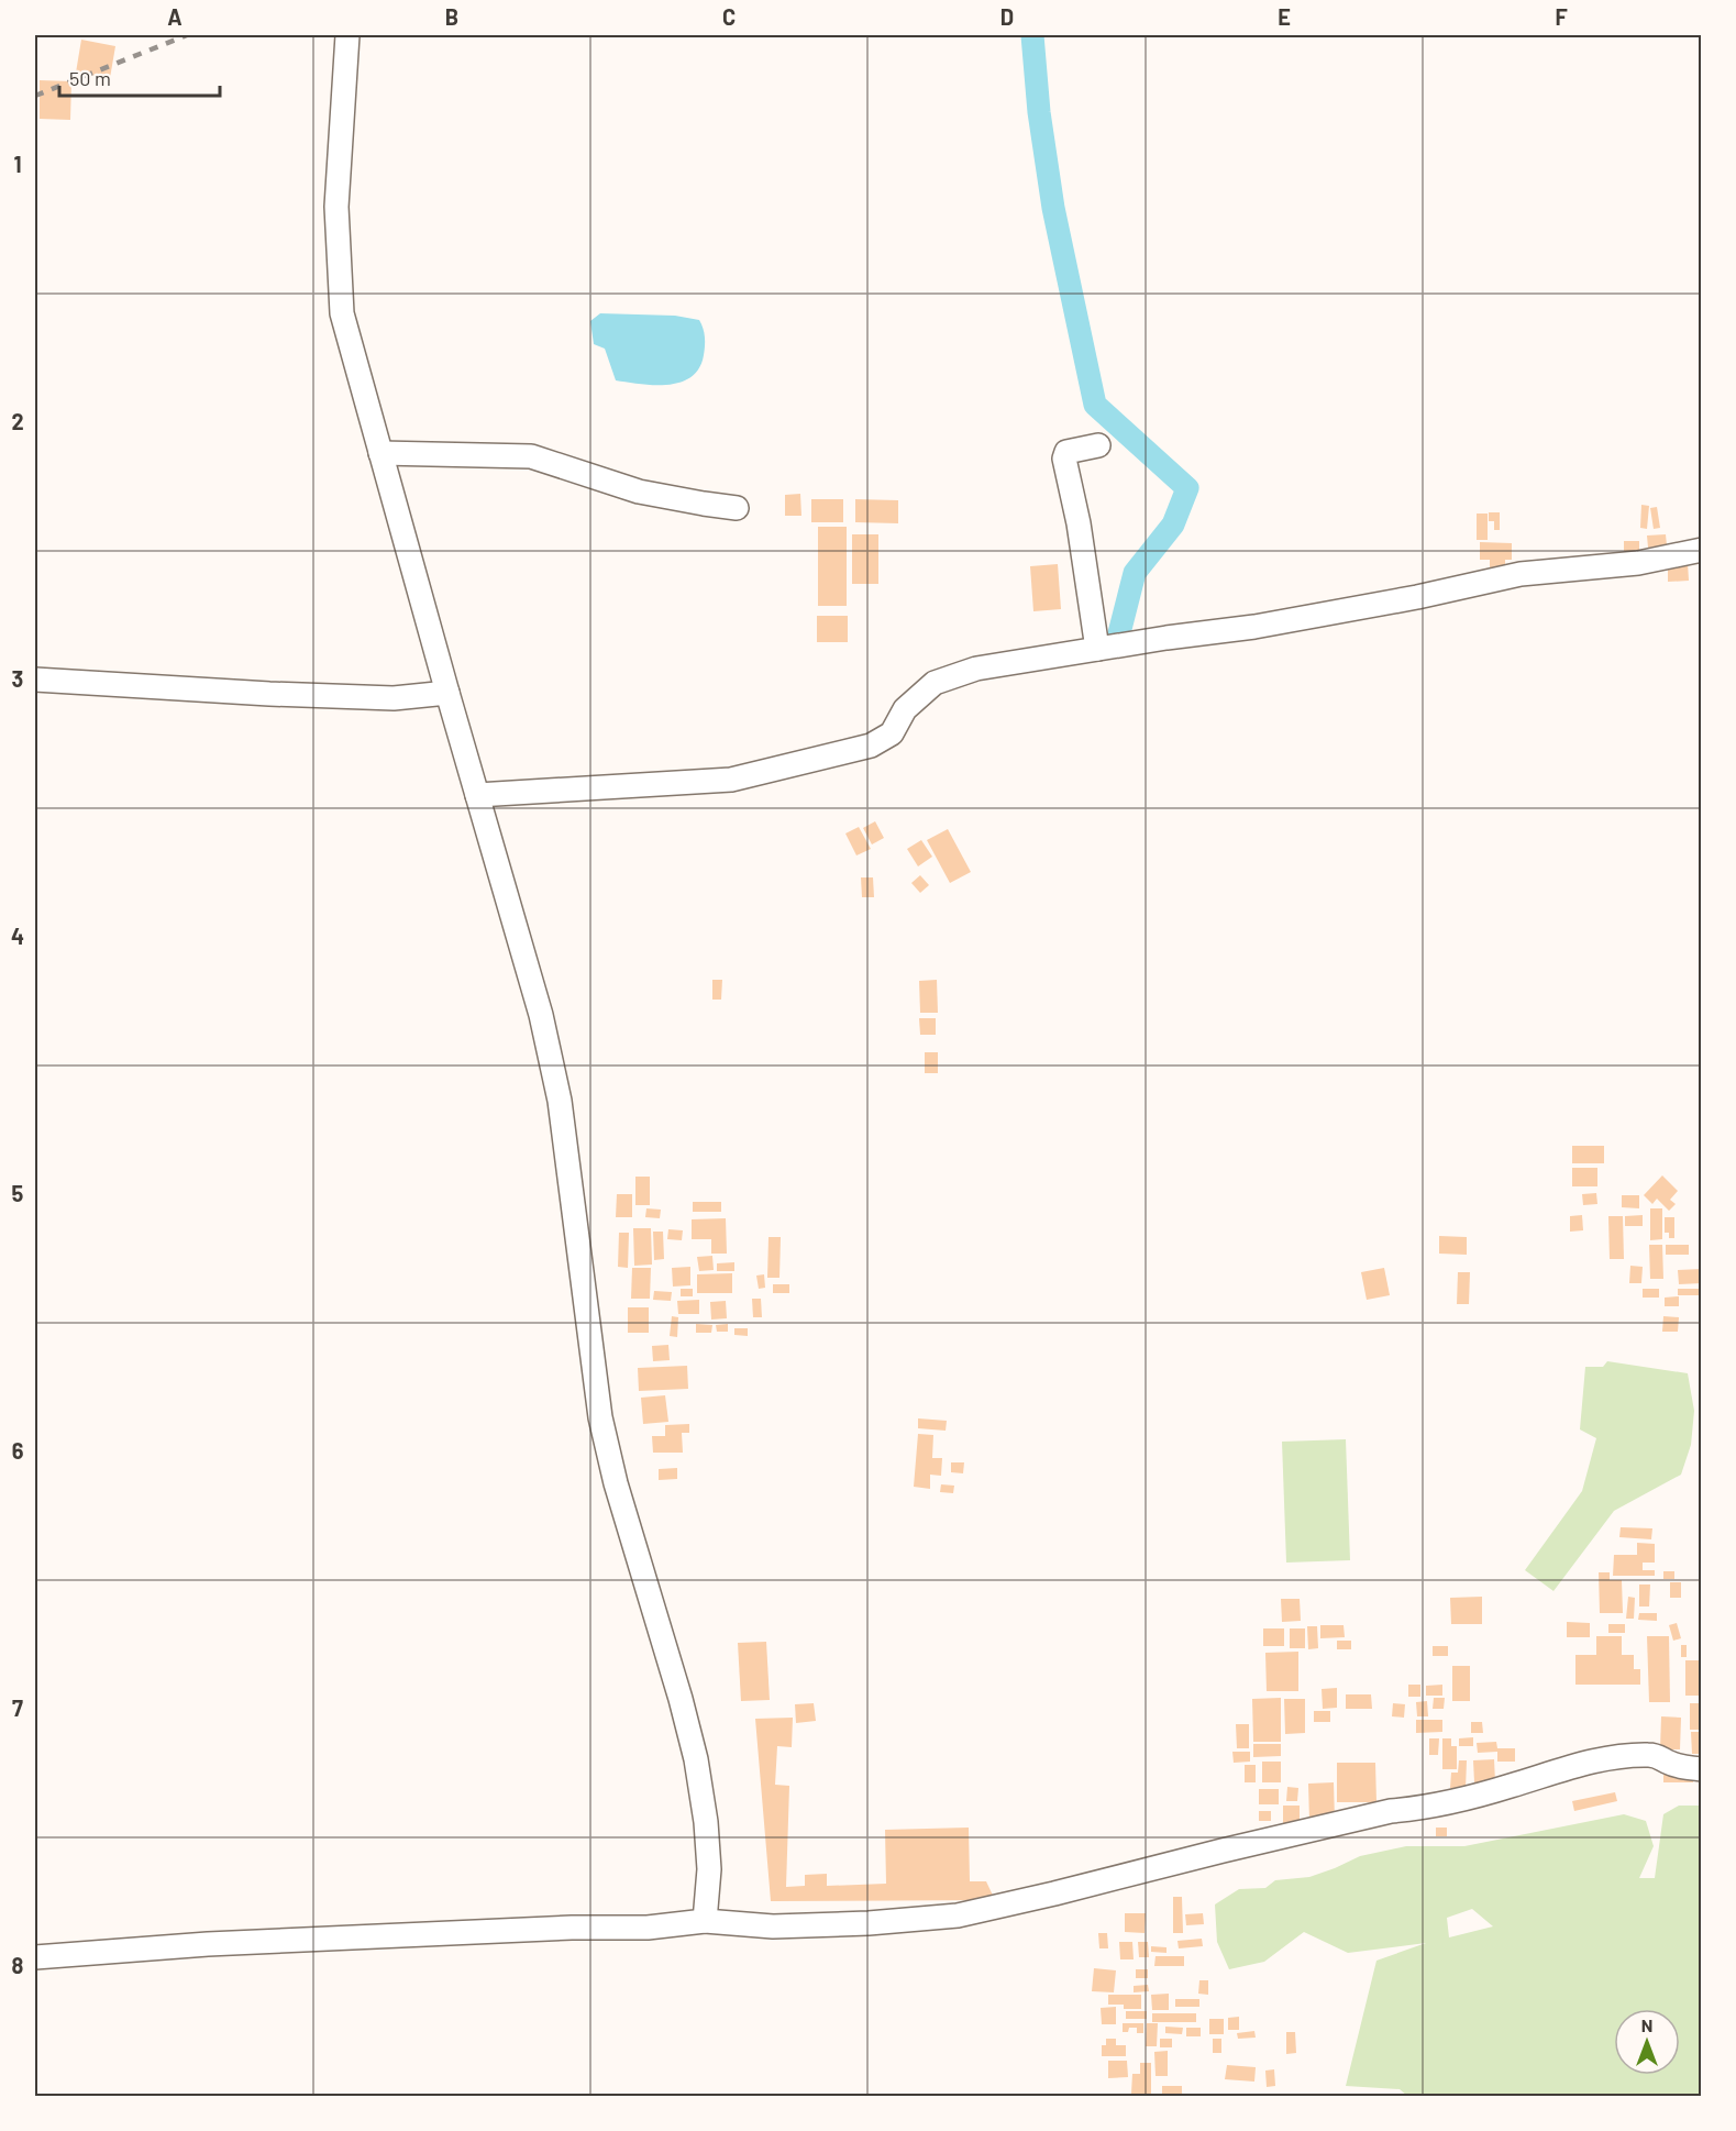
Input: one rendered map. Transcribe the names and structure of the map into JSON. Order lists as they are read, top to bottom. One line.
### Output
{"scale_bar":"50 m","north":"top","grid":{"columns":["A","B","C","D","E","F"],"rows":["1","2","3","4","5","6","7","8"]}}
